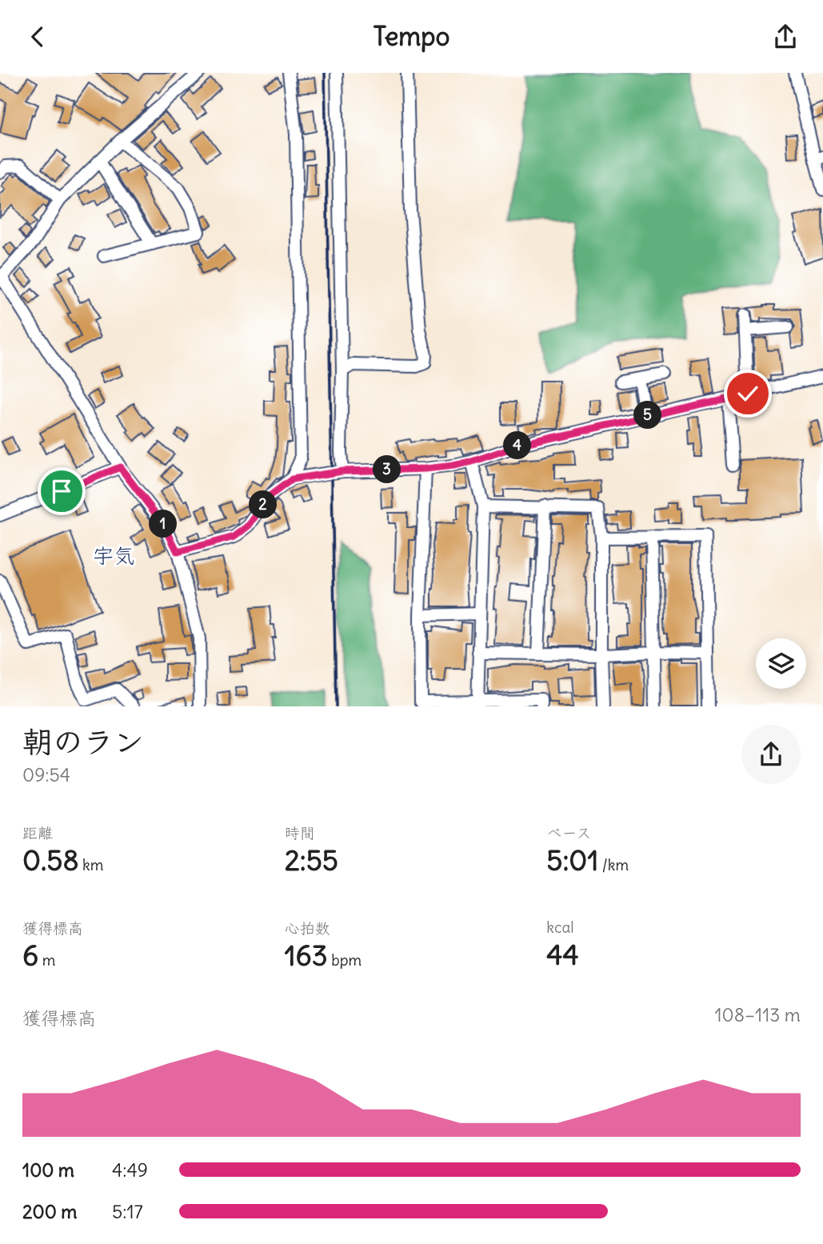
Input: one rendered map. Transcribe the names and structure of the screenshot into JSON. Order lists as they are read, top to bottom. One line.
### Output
{"districts":["宇気"],"page":{"header":"Tempo","pins":["5","4","3","2","1"],"heading":["朝のラン","09:54"],"stats":[["距離","0.58 km"],["時間","2:55"],["ペース","5:01 /km"],["獲得標高","6 m"],["心拍数","163 bpm"],["kcal","44"]],"chart":["獲得標高","108–113 m"],"list":[{"name":"100 m","note":"4:49"},{"name":"200 m","note":"5:17"}]}}
